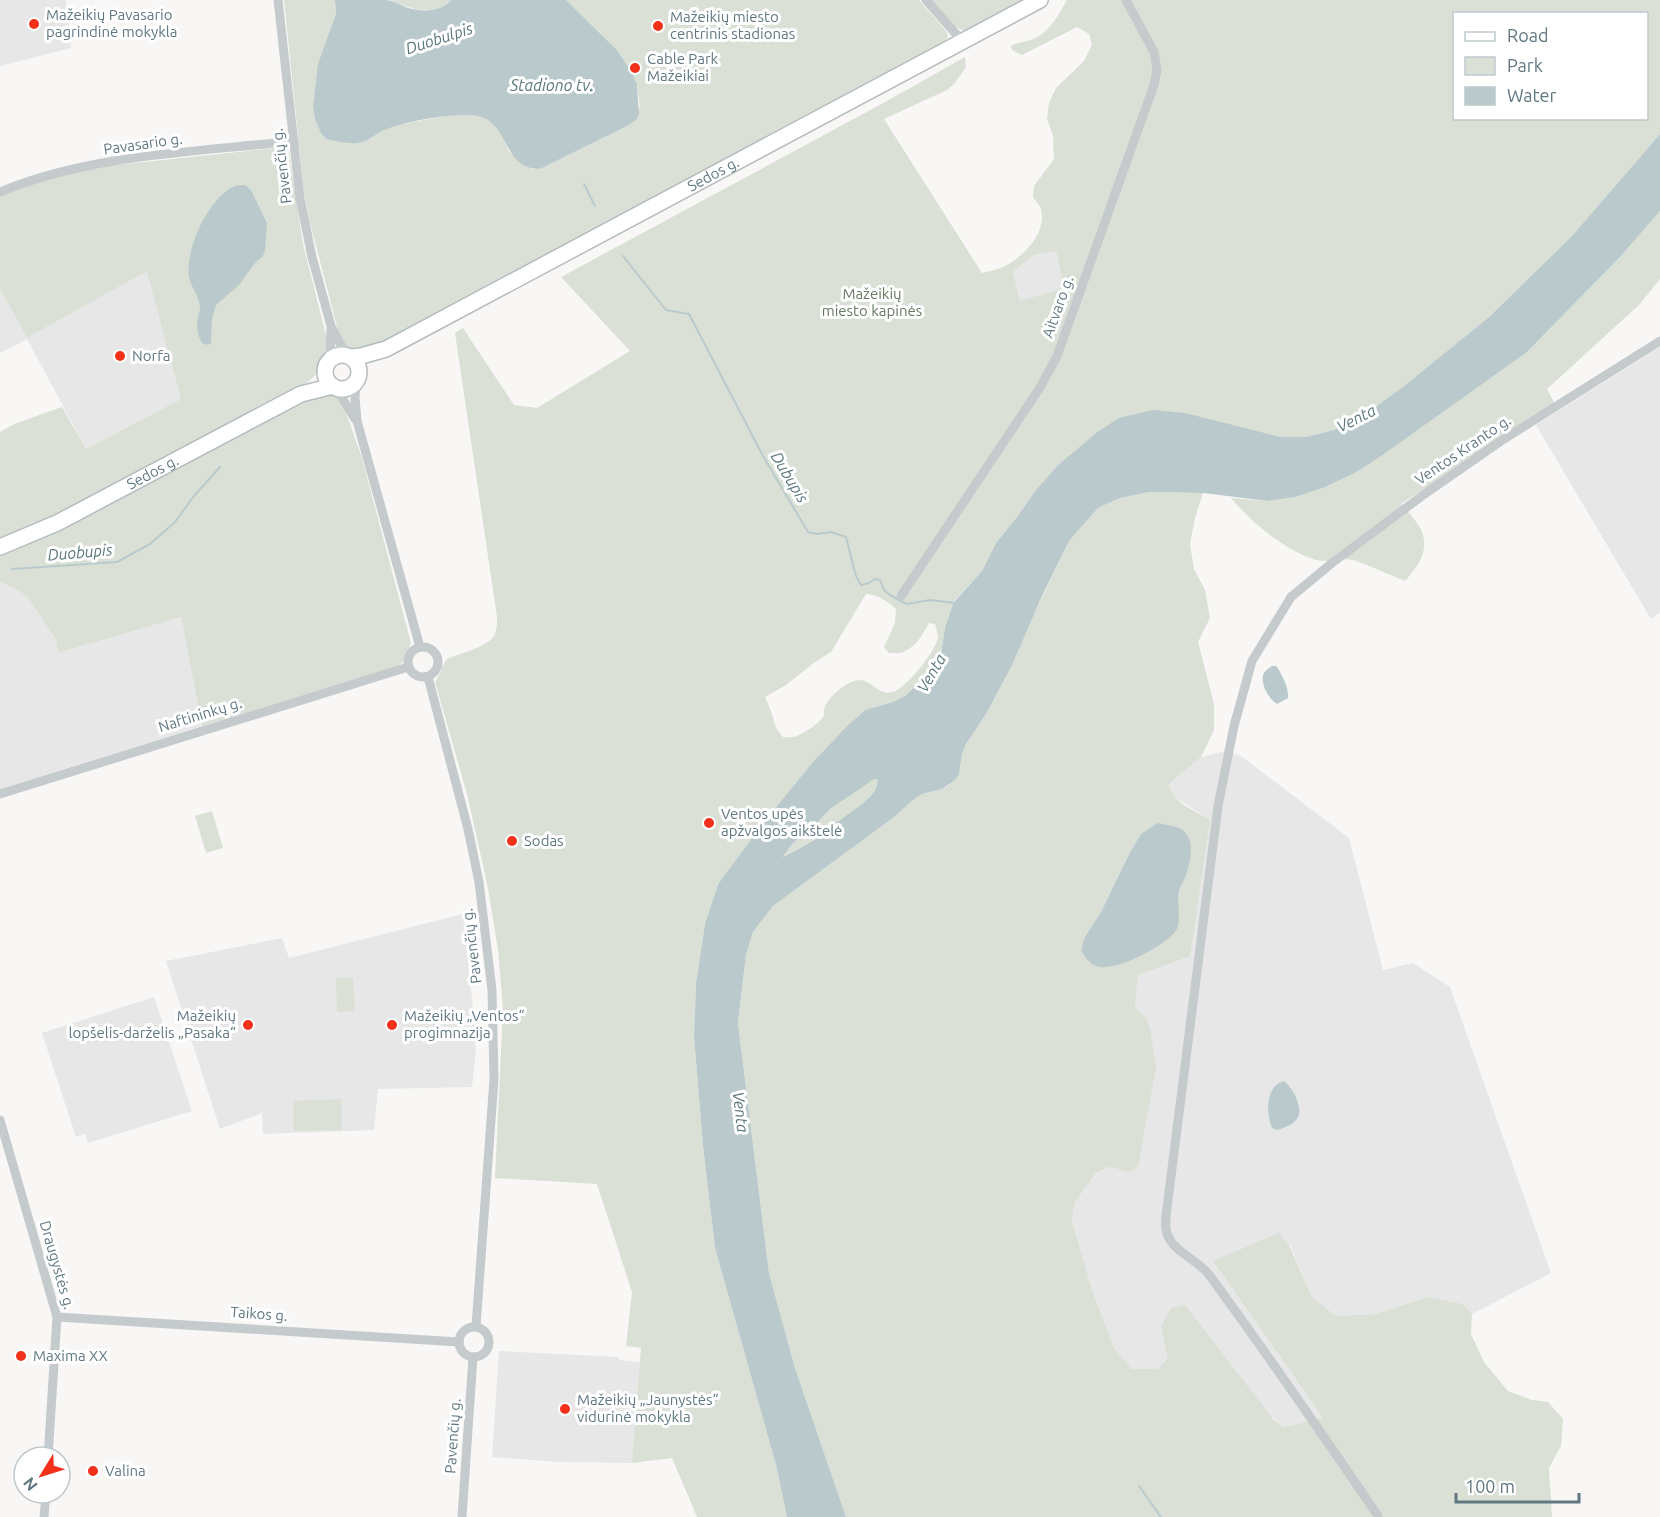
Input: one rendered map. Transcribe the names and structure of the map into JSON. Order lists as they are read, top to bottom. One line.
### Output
{"streets":{"main road":["Sedos g."],"street":["Pavasario g.","Pavenčių g.","Aitvaro g.","Ventos Kranto g.","Naftininkų g.","Draugystės g.","Taikos g."]},"crossings":[["Pavasario g.","Pavenčių g."],["Pavenčių g.","Sedos g."],["Pavenčių g.","Naftininkų g."],["Pavenčių g.","Taikos g."],["Draugystės g.","Taikos g."]],"water":["Duobulpis","Stadiono tv.","Venta","Dubupis","Duobupis"],"parks":["Mažeikių miesto kapinės"],"places":["Mažeikių Pavasario pagrindinė mokykla","Mažeikių miesto centrinis stadionas","Cable Park Mažeikiai","Norfa","Ventos upės apžvalgos aikštelė","Sodas","Mažeikių lopšelis-darželis „Pasaka“","Mažeikių „Ventos“ progimnazija","Maxima XX","Mažeikių „Jaunystės“ vidurinė mokykla","Valina"],"legend":["Road","Park","Water"],"scale_bar":"100 m","north":"bottom left"}
